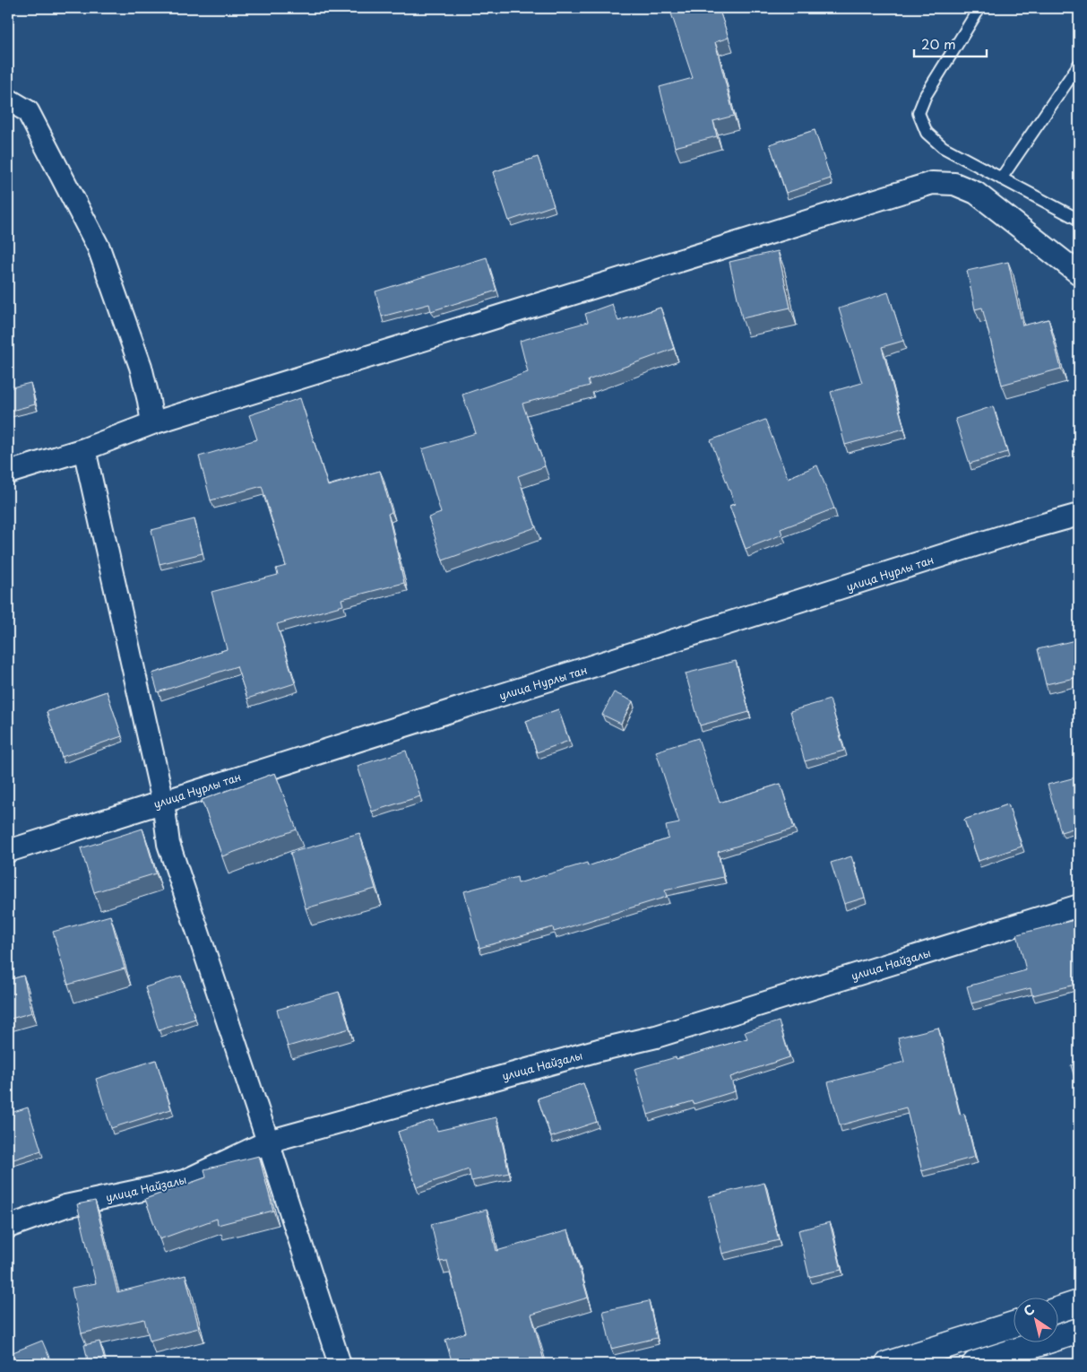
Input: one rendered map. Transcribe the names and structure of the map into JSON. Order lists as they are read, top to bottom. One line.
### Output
{"streets":{"street":["улица Нурлы тан","улица Найзалы"]},"scale_bar":"20 m","north":"top left"}
